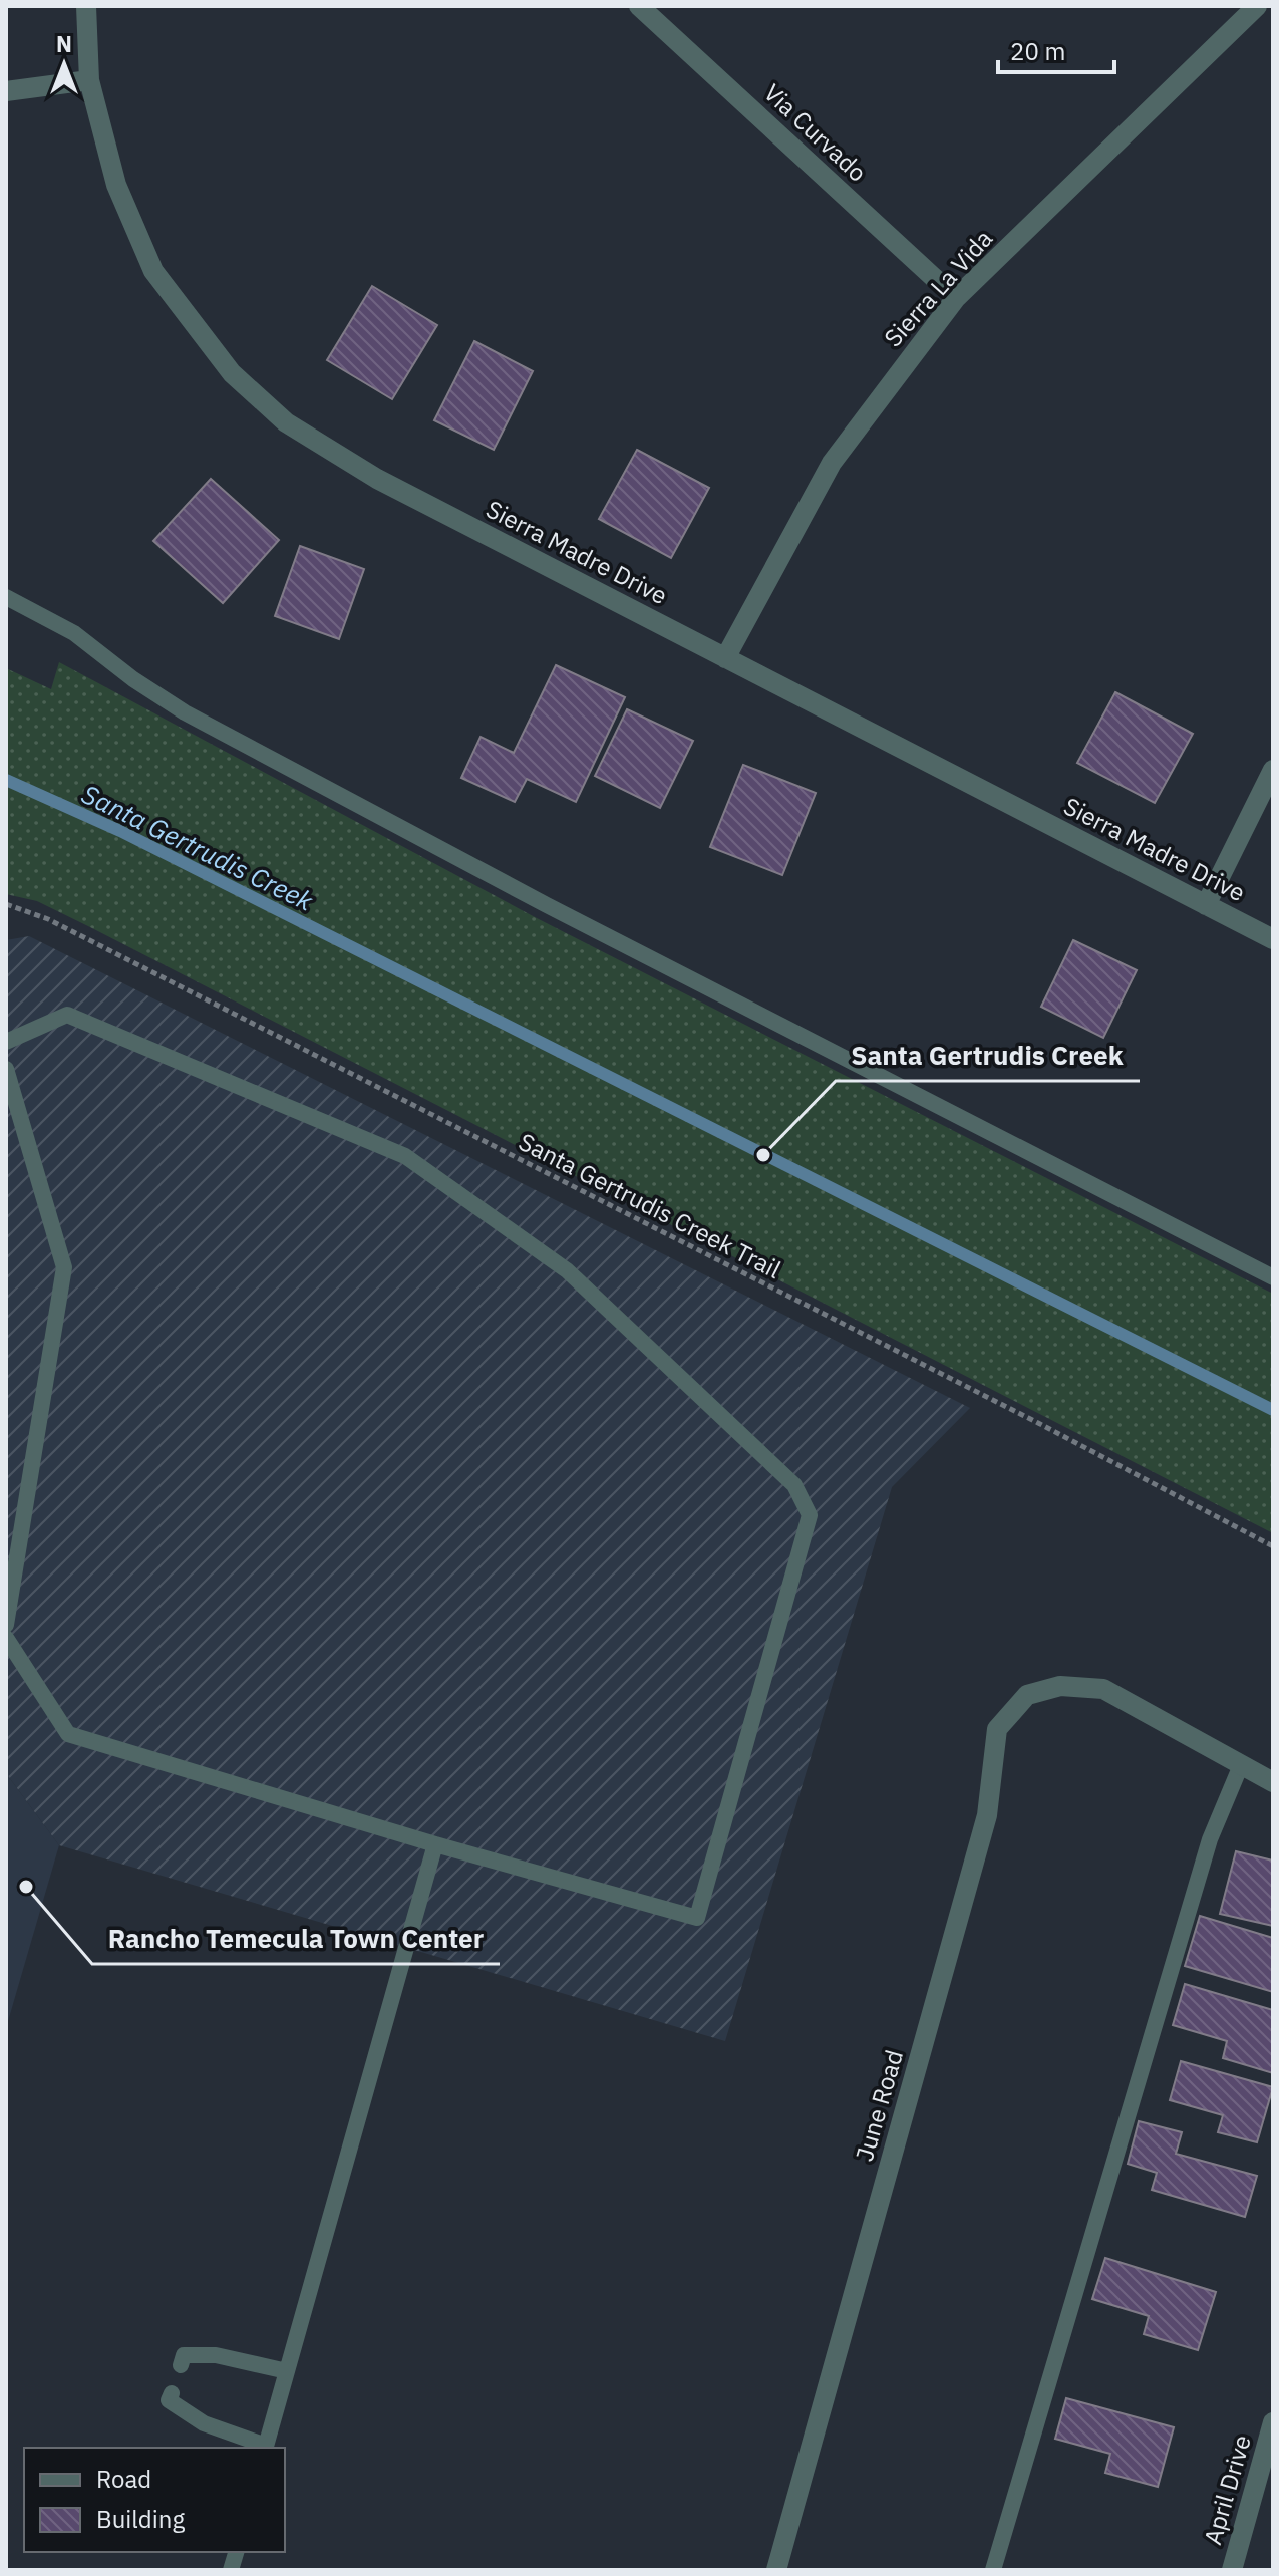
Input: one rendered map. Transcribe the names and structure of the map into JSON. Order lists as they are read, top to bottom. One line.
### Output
{"streets":{"street":["Via Curvado","Sierra La Vida","Sierra Madre Drive","June Road","April Drive"],"path":["Santa Gertrudis Creek Trail"]},"crossings":[["Via Curvado","Sierra La Vida"],["Sierra La Vida","Sierra Madre Drive"]],"water":["Santa Gertrudis Creek"],"places":["Santa Gertrudis Creek","Rancho Temecula Town Center"],"legend":["Road","Building"],"scale_bar":"20 m","north":"top"}
